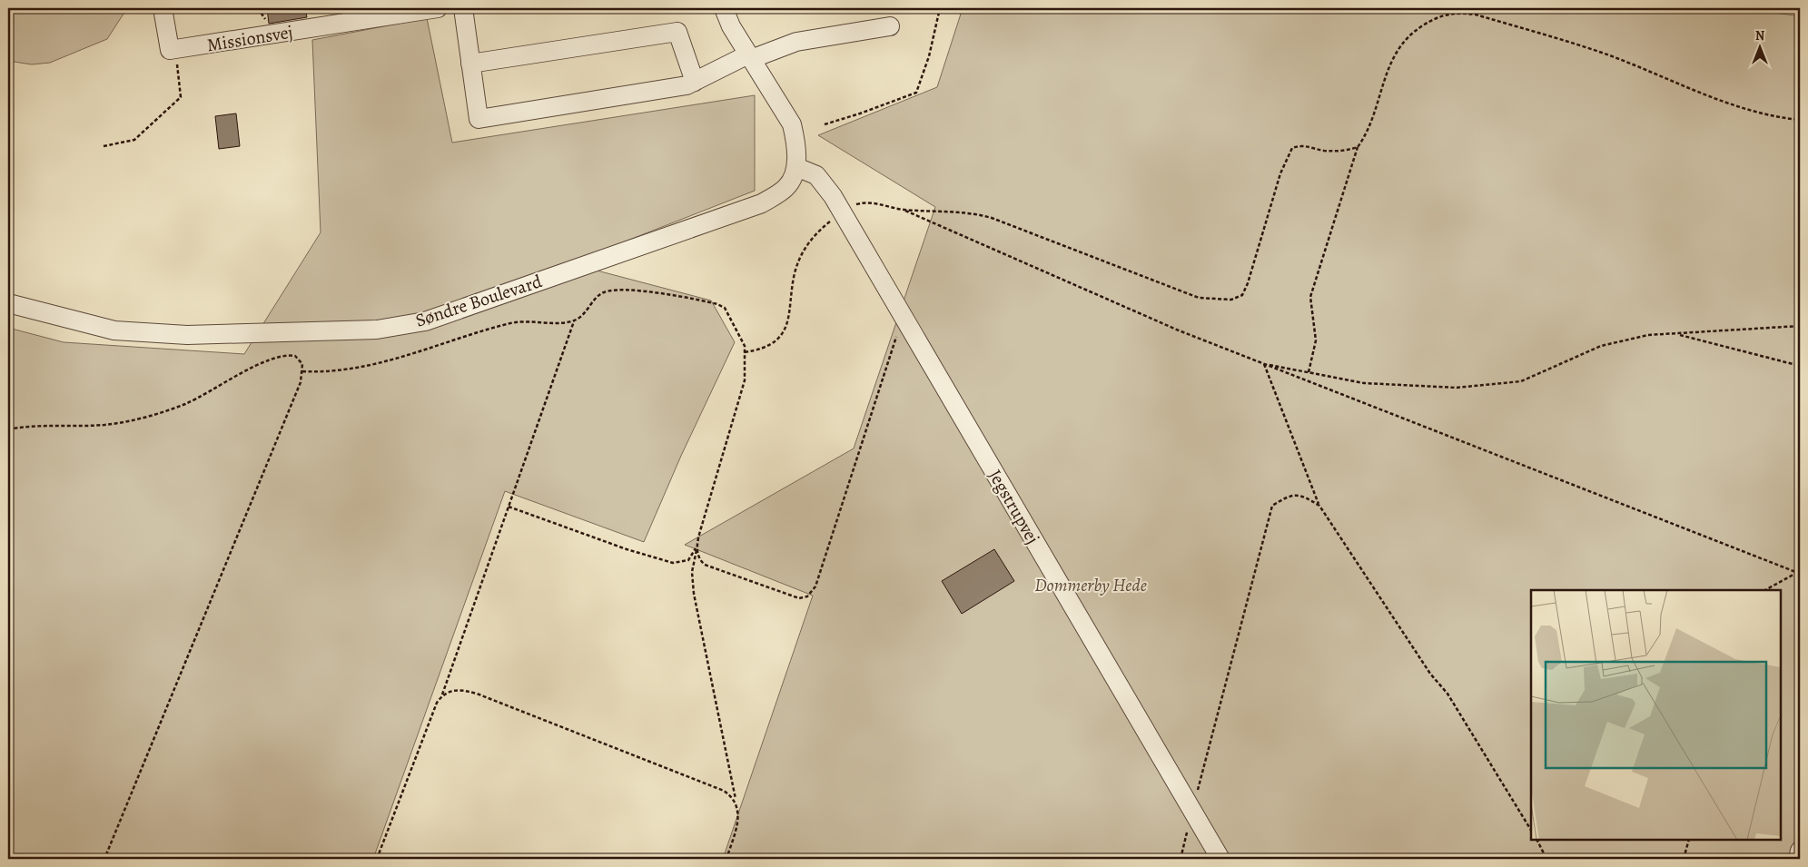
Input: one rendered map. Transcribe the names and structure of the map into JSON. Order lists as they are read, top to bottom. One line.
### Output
{"streets":{"street":["Missionsvej","Søndre Boulevard","Jegstrupvej"]},"crossings":[["Søndre Boulevard","Jegstrupvej"]],"parks":["Dommerby Hede"],"north":"top"}
